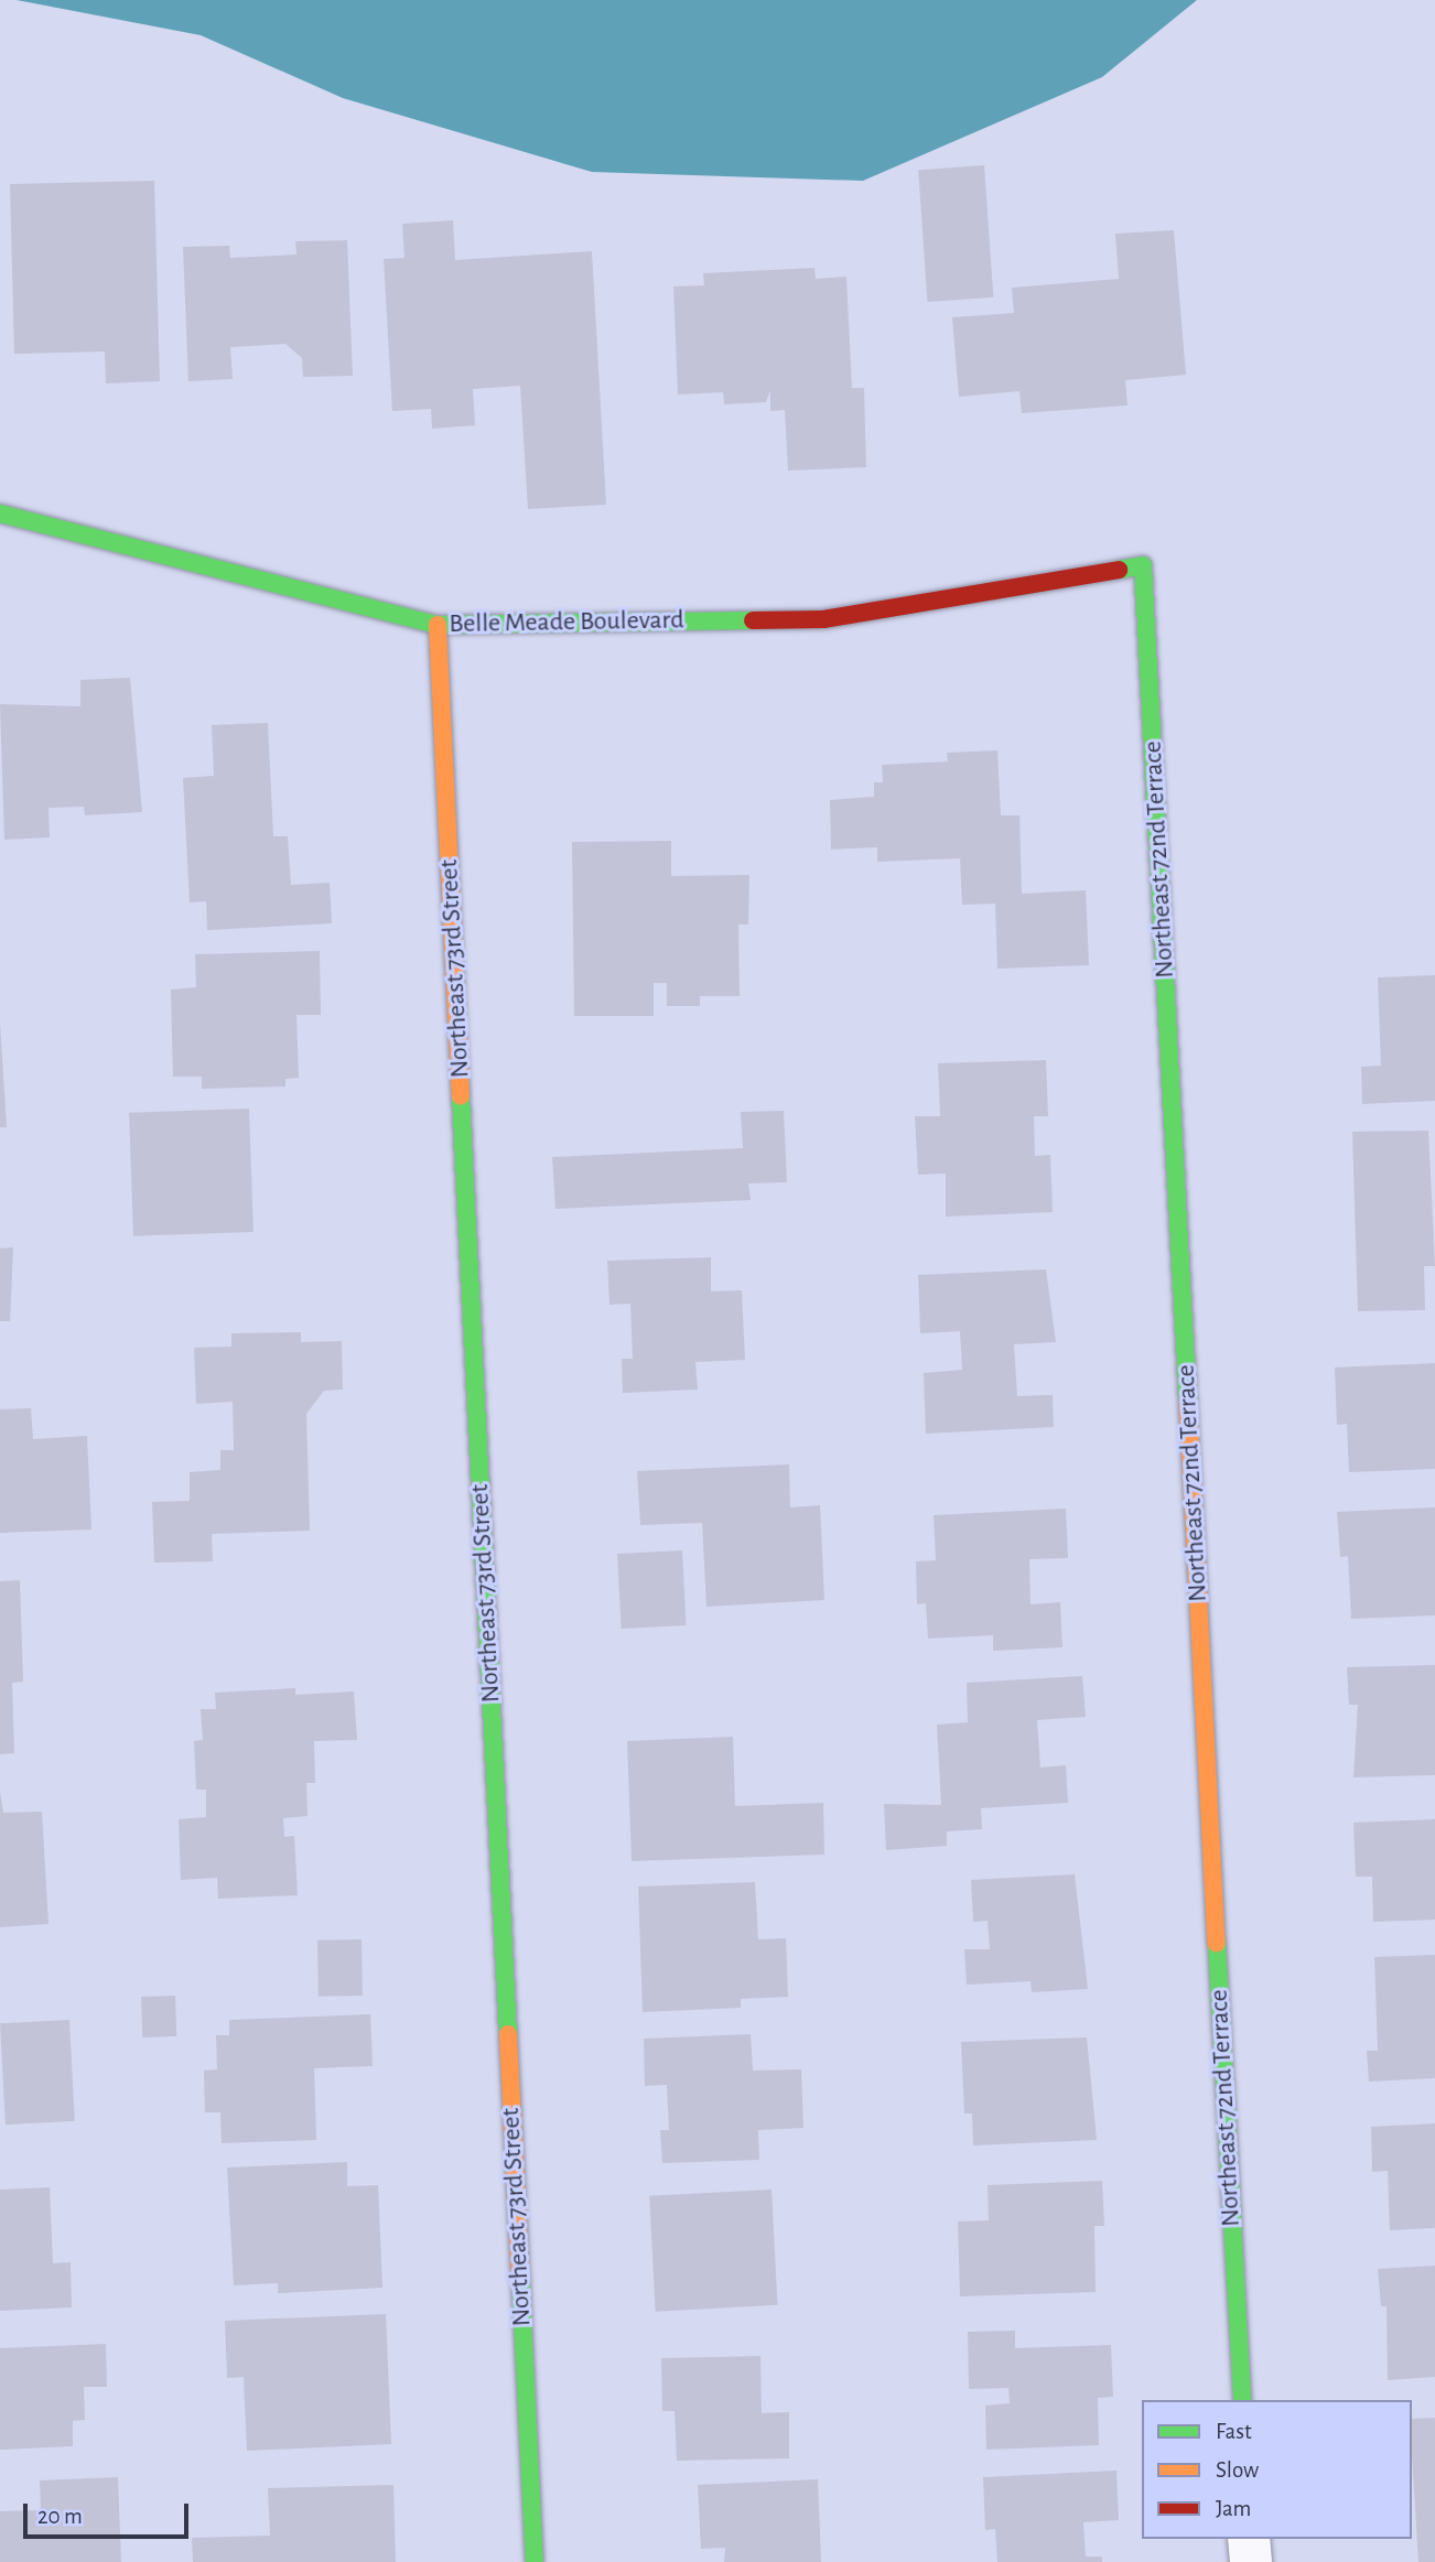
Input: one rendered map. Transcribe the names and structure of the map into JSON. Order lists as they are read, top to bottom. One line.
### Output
{"streets":{"street":["Belle Meade Boulevard","Northeast 72nd Terrace","Northeast 73rd Street"]},"crossings":[["Belle Meade Boulevard","Northeast 72nd Terrace"],["Belle Meade Boulevard","Northeast 73rd Street"]],"legend":["Fast","Slow","Jam"],"scale_bar":"20 m"}
